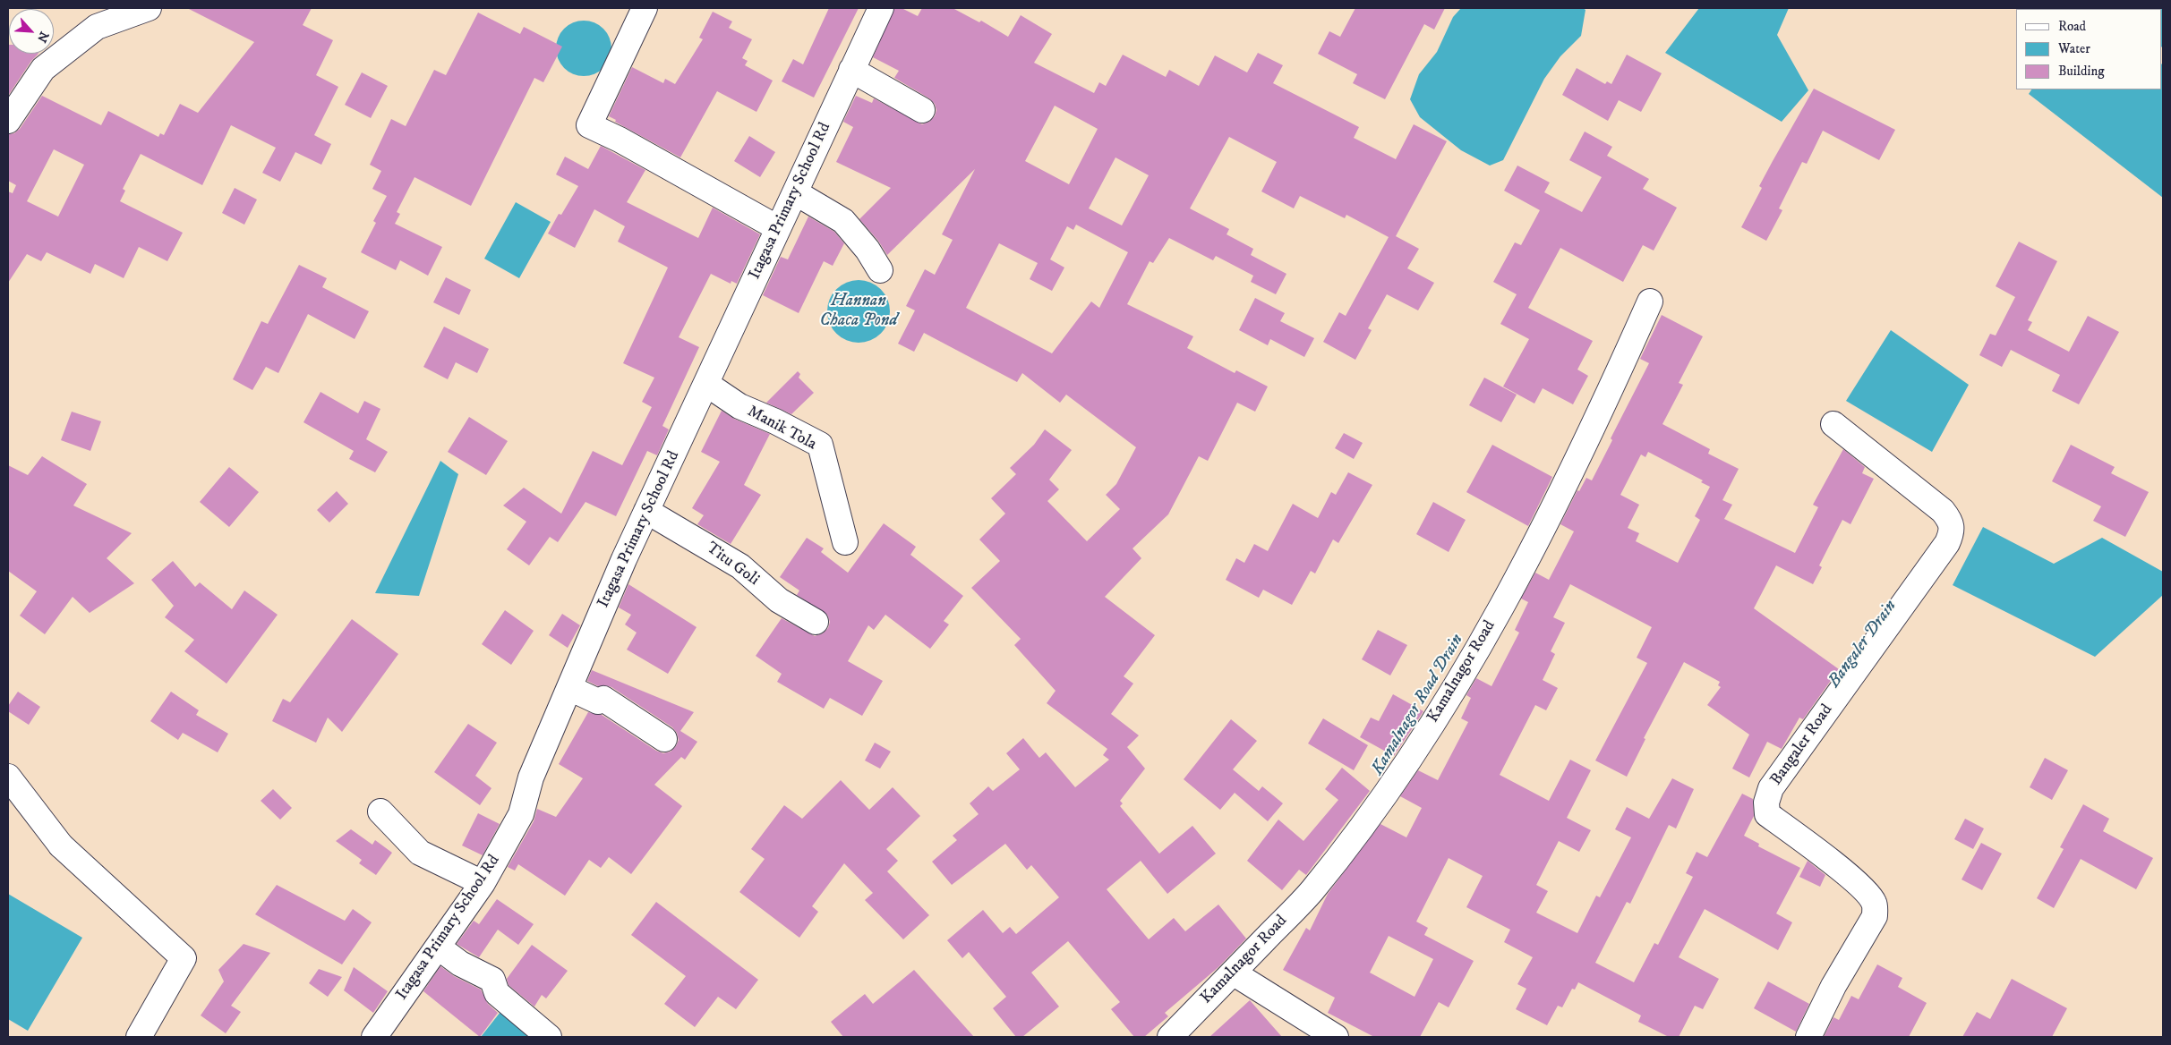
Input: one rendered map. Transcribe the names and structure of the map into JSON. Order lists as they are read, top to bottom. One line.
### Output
{"streets":{"street":["Itagasa Primary School Rd","Manik Tola","Titu Goli","Kamalnagor Road","Bangaler Road"]},"crossings":[["Itagasa Primary School Rd","Manik Tola"],["Itagasa Primary School Rd","Titu Goli"]],"water":["Hannan Chaca Pond","Bangaler Drain","Kamalnagor Road Drain"],"legend":["Road","Water","Building"],"north":"bottom right"}
